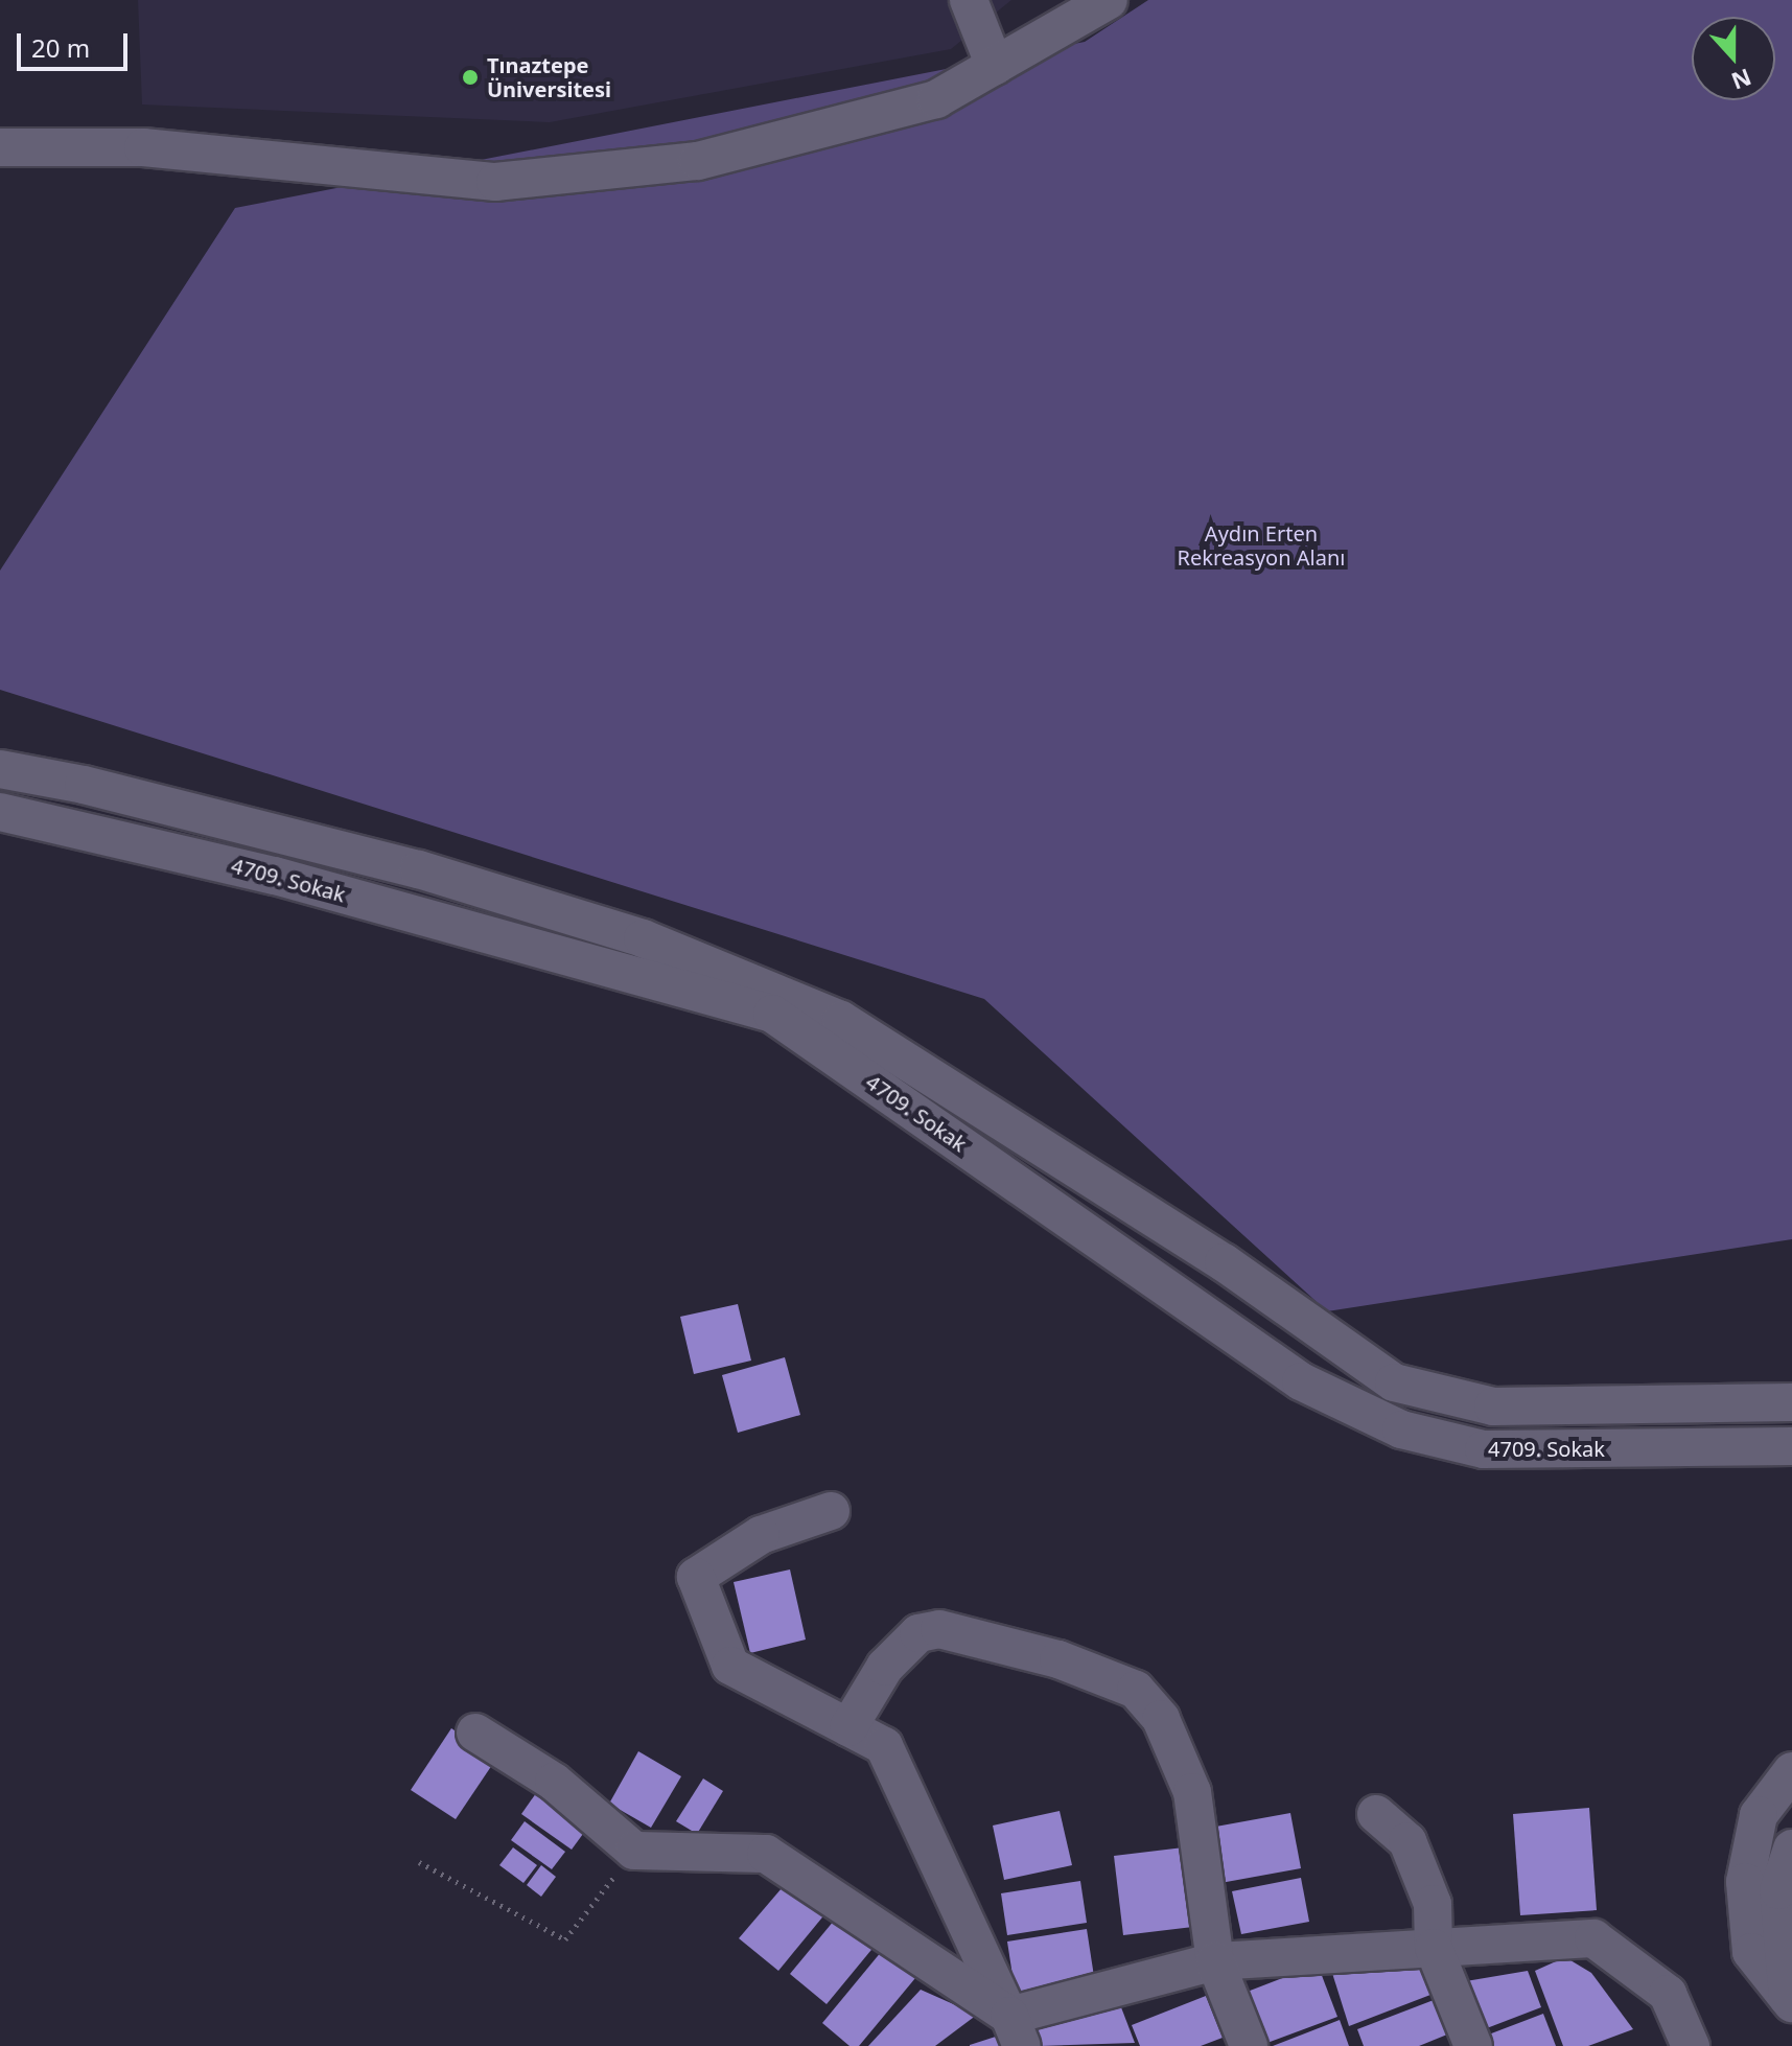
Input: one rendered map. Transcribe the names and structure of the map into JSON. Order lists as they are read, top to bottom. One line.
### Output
{"streets":{"street":["4709. Sokak"]},"parks":["Aydın Erten Rekreasyon Alanı"],"places":["Tınaztepe Üniversitesi"],"scale_bar":"20 m","north":"bottom"}
